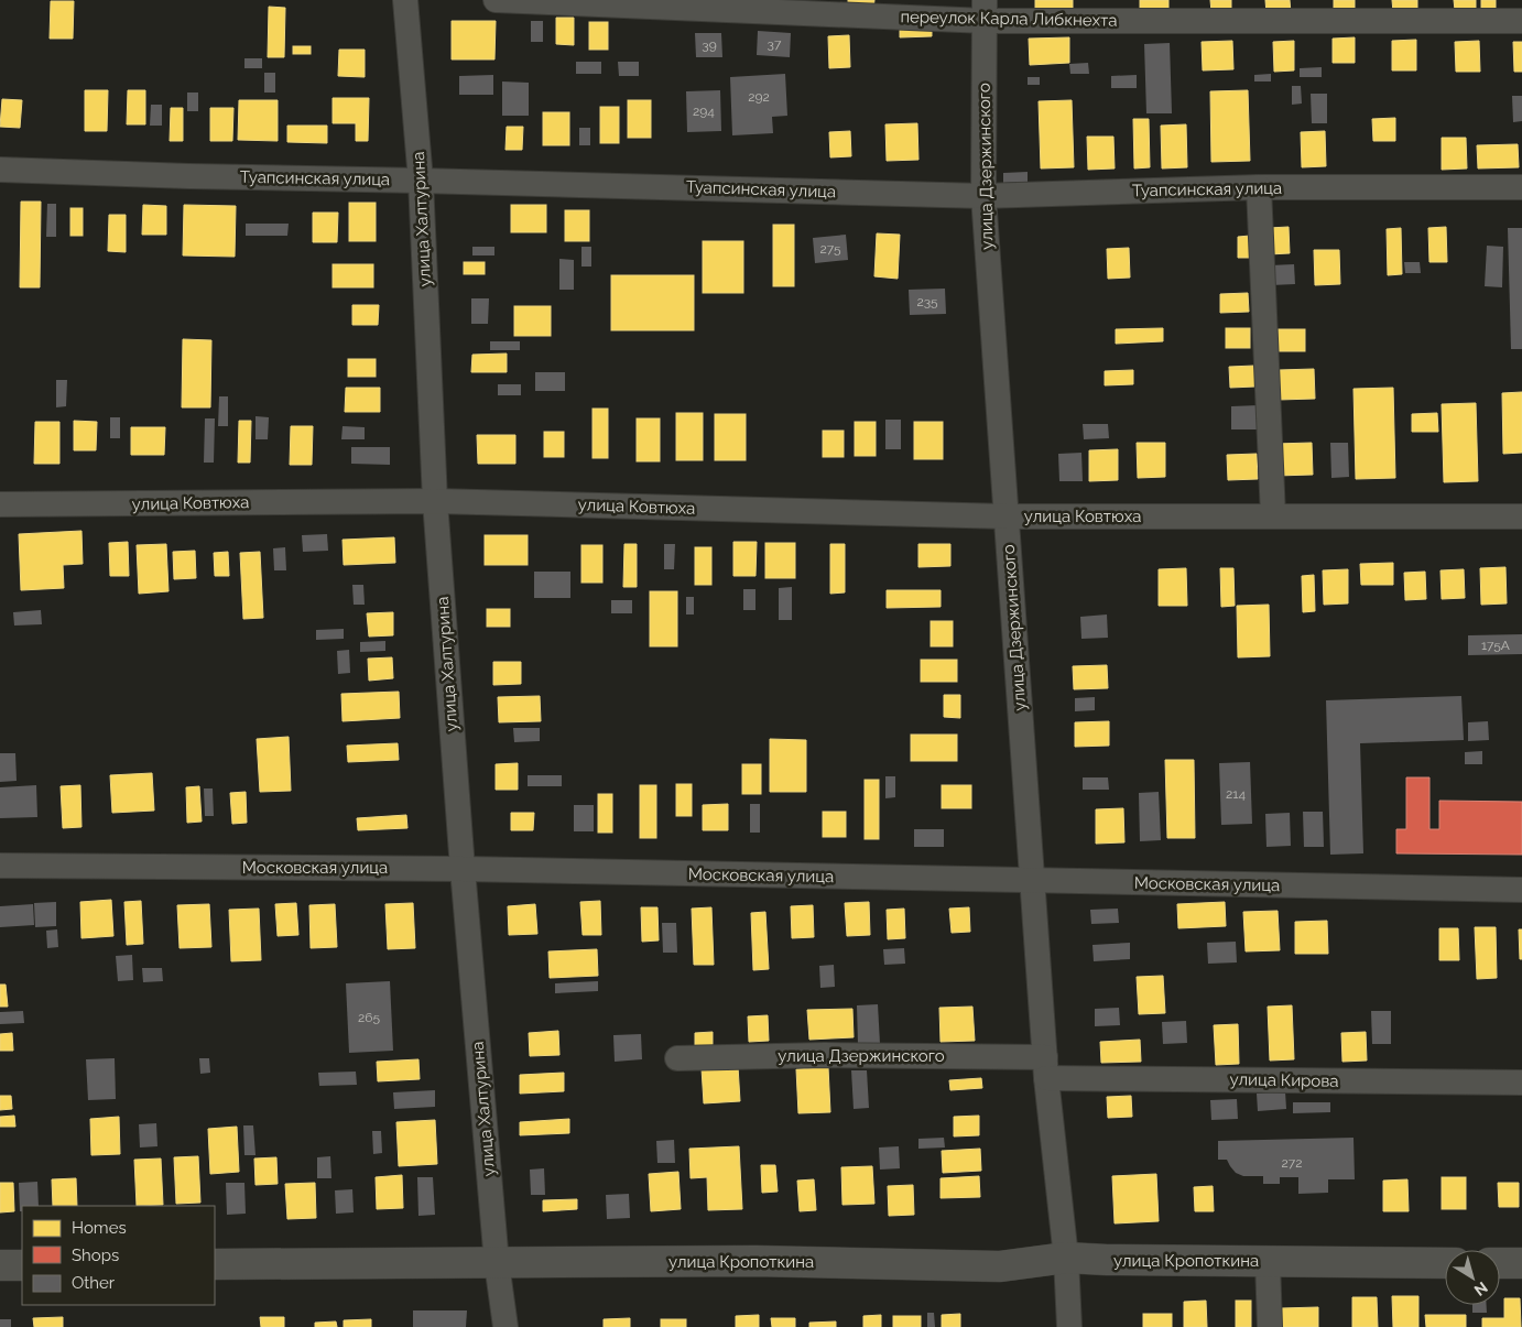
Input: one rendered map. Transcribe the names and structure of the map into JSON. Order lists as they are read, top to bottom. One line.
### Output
{"streets":{"main road":["улица Кропоткина"],"street":["переулок Карла Либкнехта","улица Дзержинского","Туапсинская улица","улица Халтурина","улица Ковтюха","Московская улица","улица Кирова"]},"crossings":[["переулок Карла Либкнехта","улица Дзержинского"],["улица Дзержинского","Туапсинская улица"],["улица Дзержинского","улица Ковтюха"],["улица Дзержинского","Московская улица"],["улица Дзержинского","улица Кирова"],["улица Дзержинского","улица Кропоткина"],["Туапсинская улица","улица Халтурина"],["улица Халтурина","улица Ковтюха"],["улица Халтурина","Московская улица"],["улица Халтурина","улица Кропоткина"]],"house_numbers":["37","39","292","294","275","235","175А","214","265","272"],"legend":["Homes","Shops","Other"],"north":"bottom right"}
